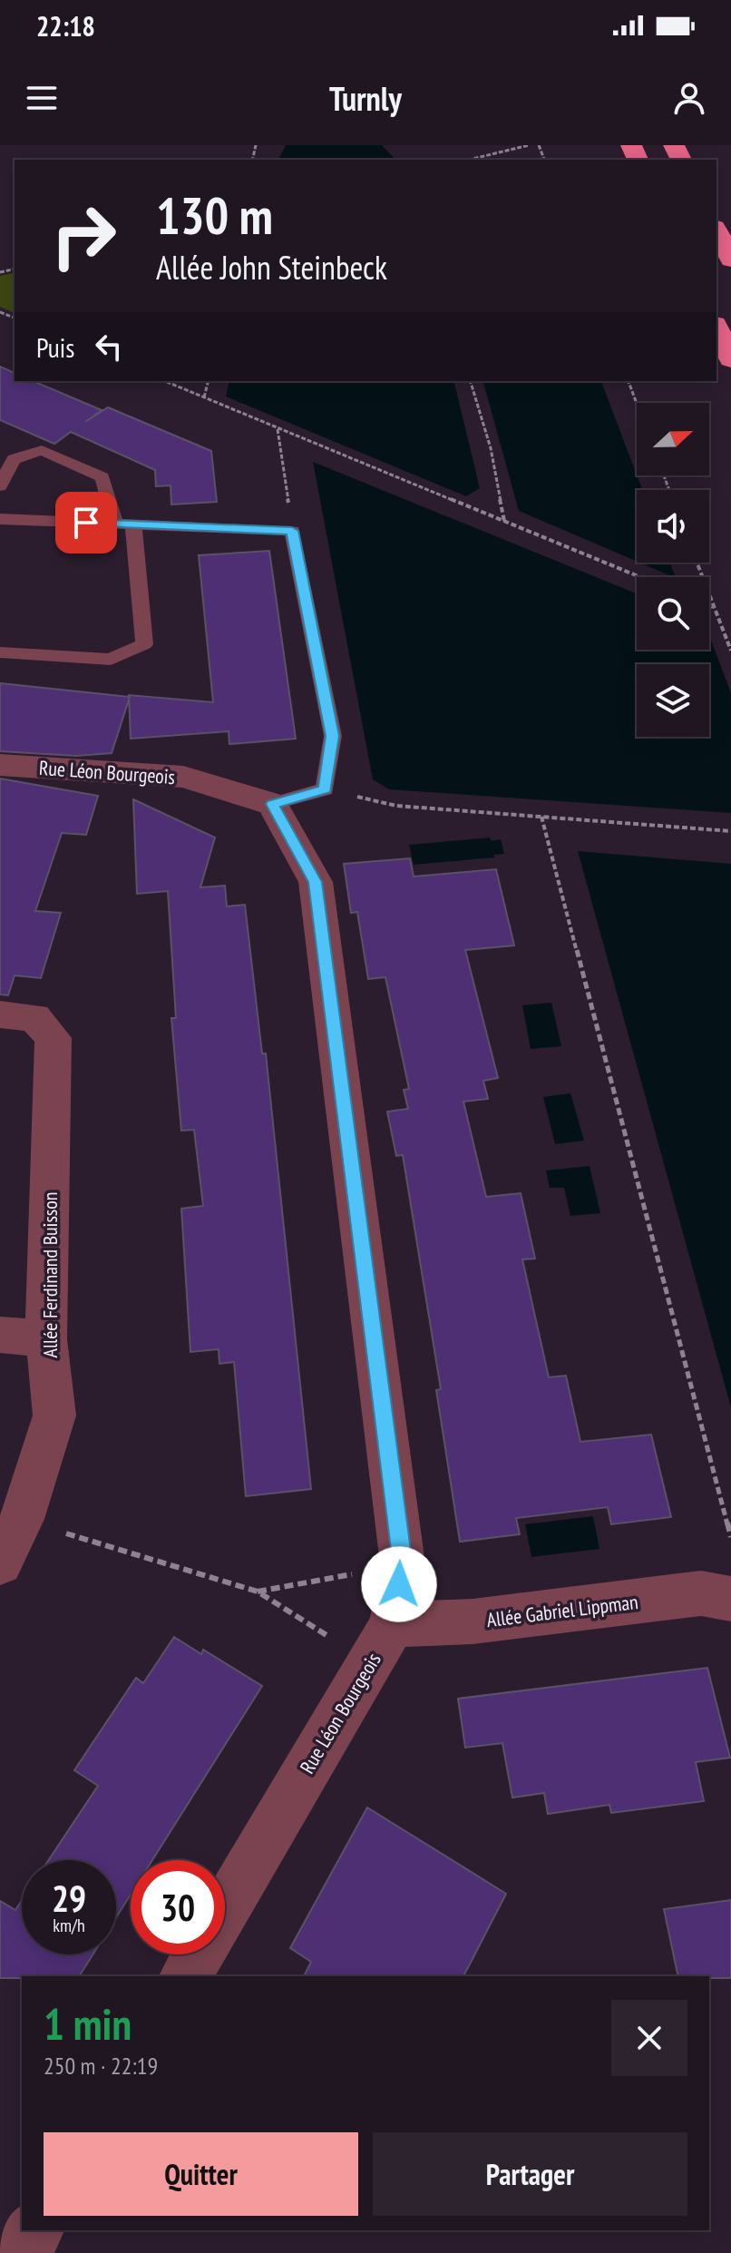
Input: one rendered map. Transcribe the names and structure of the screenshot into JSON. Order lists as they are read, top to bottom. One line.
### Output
{"streets":{"street":["Rue Léon Bourgeois","Allée Ferdinand Buisson","Allée Gabriel Lippman"]},"crossings":[["Rue Léon Bourgeois","Allée Gabriel Lippman"]],"north":"right","page":{"status":"22:18","header":"Turnly","turn":["130 m","Allée John Steinbeck"],"then":"Puis","speed":"29 km/h","limit":"30","heading":["1 min","250 m · 22:19"],"buttons":["Quitter","Partager"]}}
